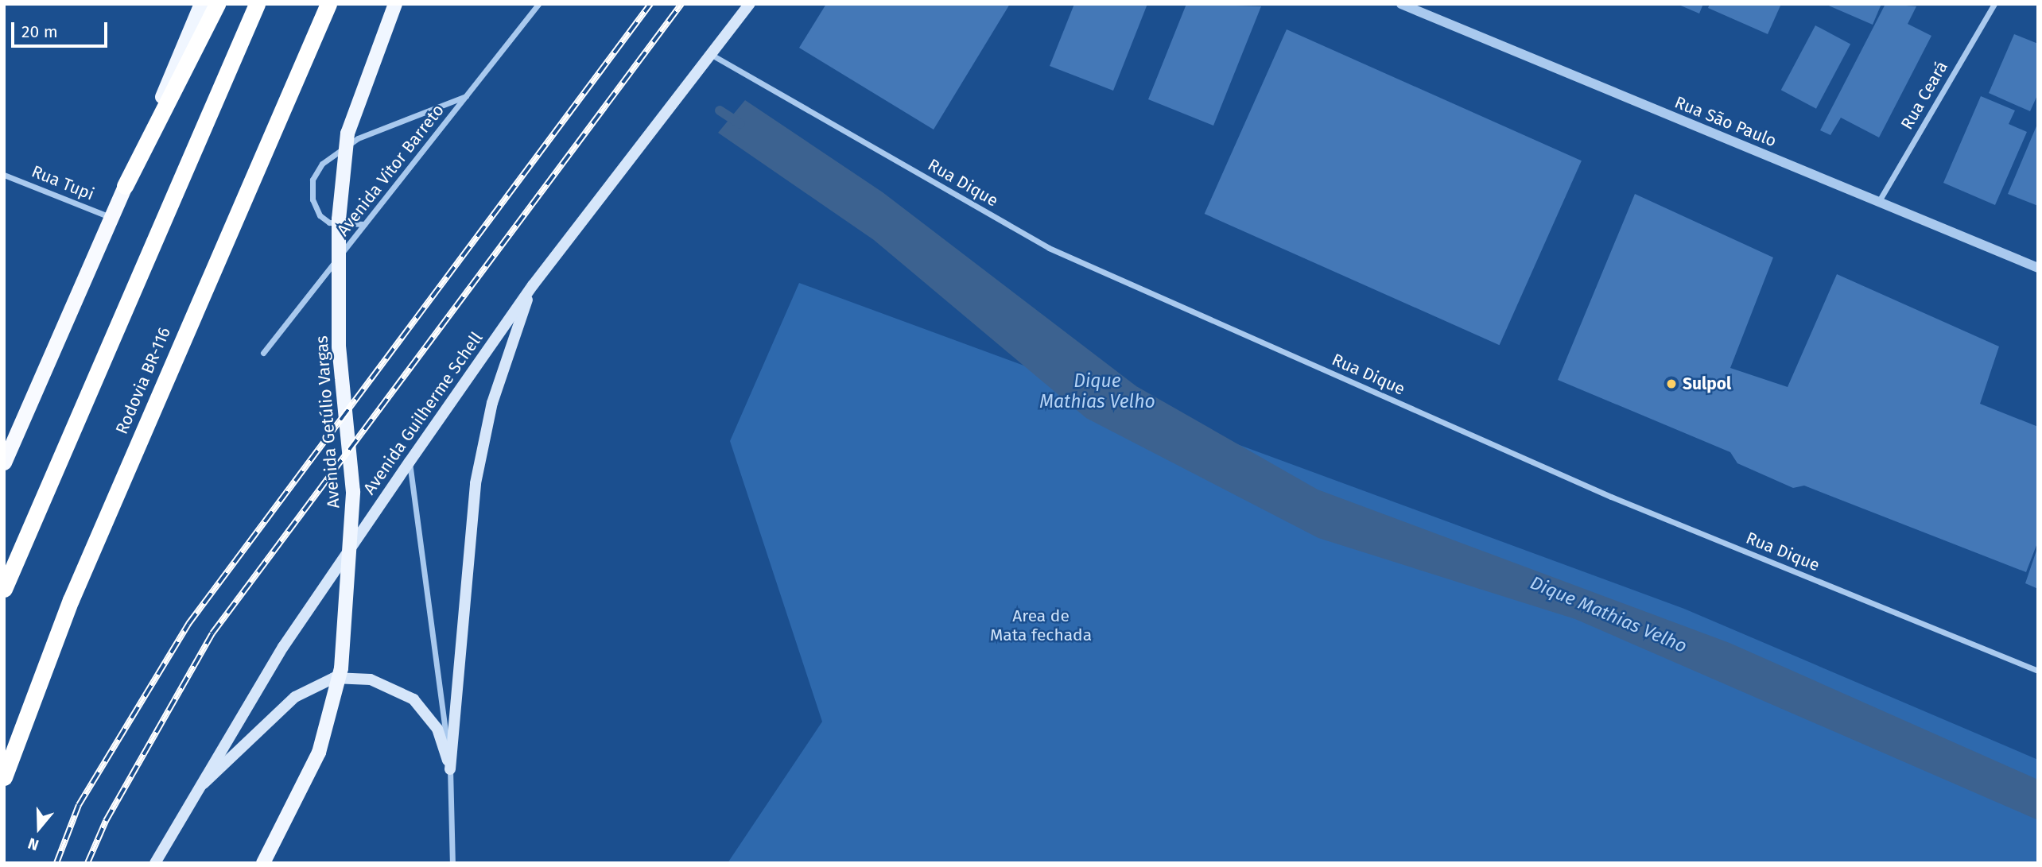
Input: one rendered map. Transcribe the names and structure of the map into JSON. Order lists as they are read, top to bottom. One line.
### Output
{"streets":{"highway":["Rodovia BR-116"],"main road":["Avenida Guilherme Schell","Avenida Getúlio Vargas"],"street":["Rua Ceará","Rua São Paulo","Avenida Vitor Barreto","Rua Tupi","Rua Dique"]},"crossings":[["Rua Ceará","Rua São Paulo"],["Rua Dique","Avenida Guilherme Schell"]],"water":["Dique Mathias Velho"],"parks":["Area de Mata fechada"],"places":["Sulpol"],"scale_bar":"20 m","north":"bottom"}
